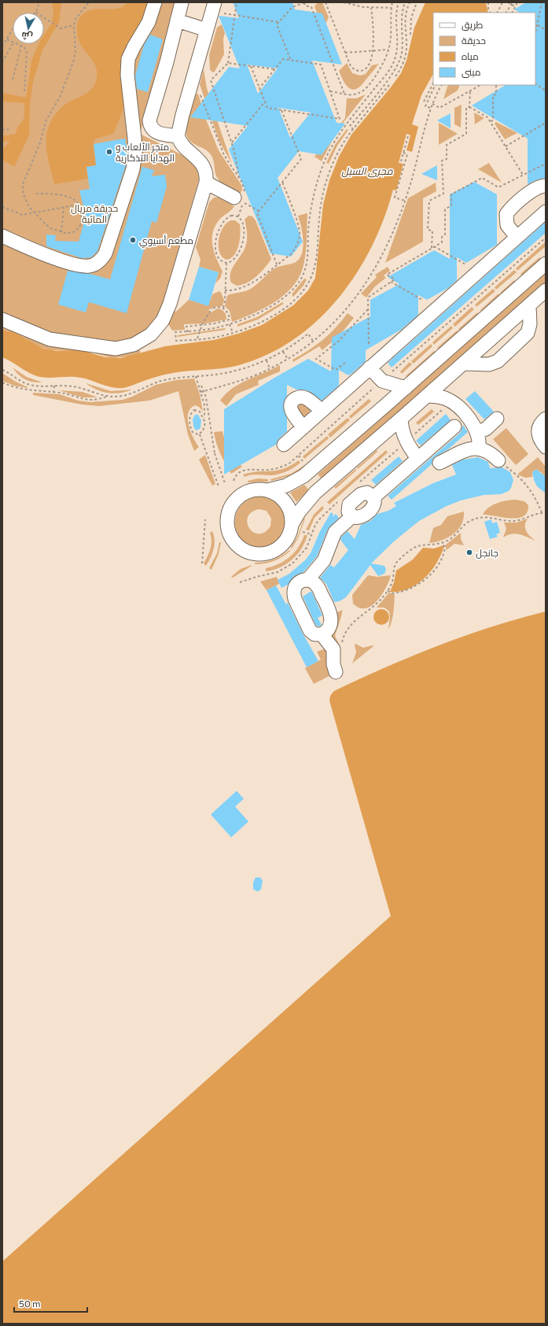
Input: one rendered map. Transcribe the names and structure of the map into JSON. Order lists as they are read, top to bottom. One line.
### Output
{"water":["مجرى السيل"],"parks":["حديقة مريال المائية"],"places":["متجر الألعاب و الهدايا التذكارية","مطعم أسيوي","جانجل"],"legend":["طريق","حديقة","مياه","مبنى"],"scale_bar":"50 m","north":"bottom"}
